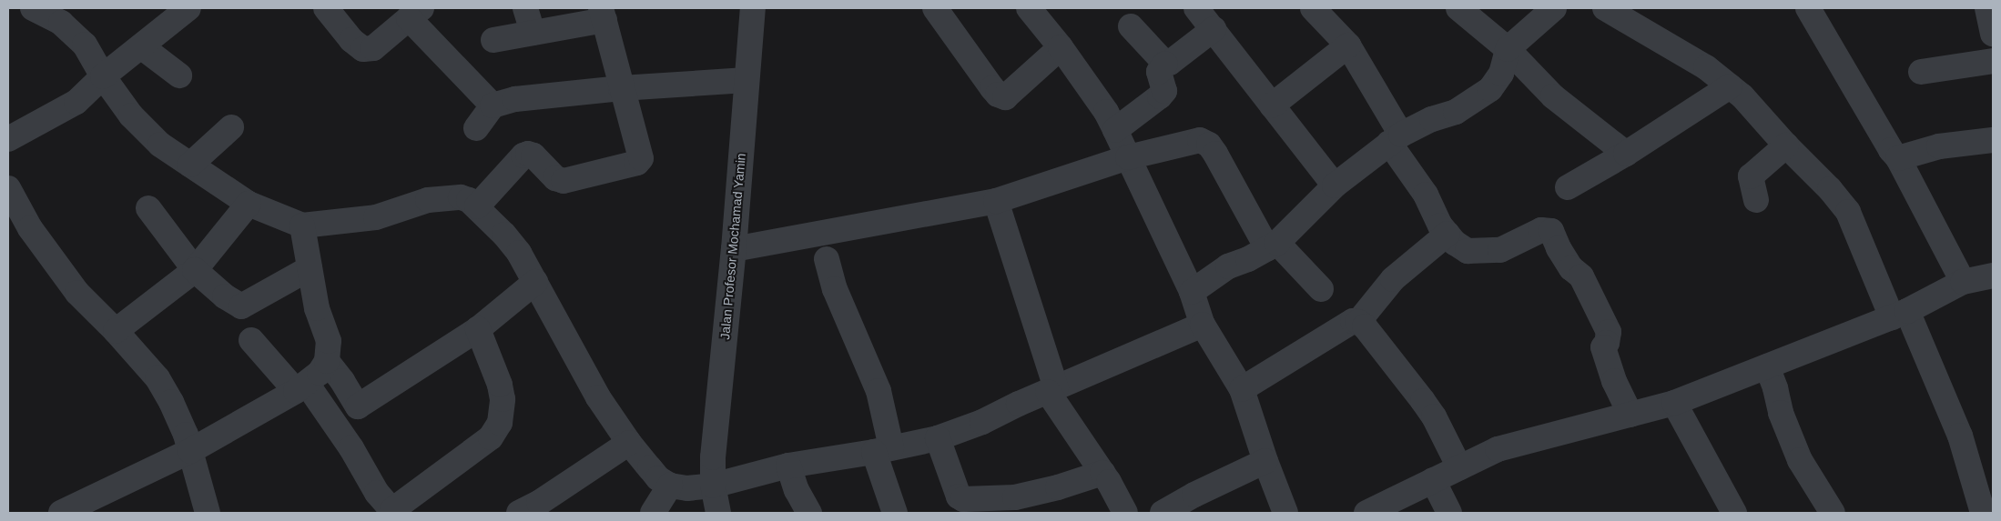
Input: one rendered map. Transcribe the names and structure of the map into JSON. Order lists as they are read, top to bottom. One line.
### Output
{"streets":{"street":["Jalan Profesor Mochamad Yamin"]}}
